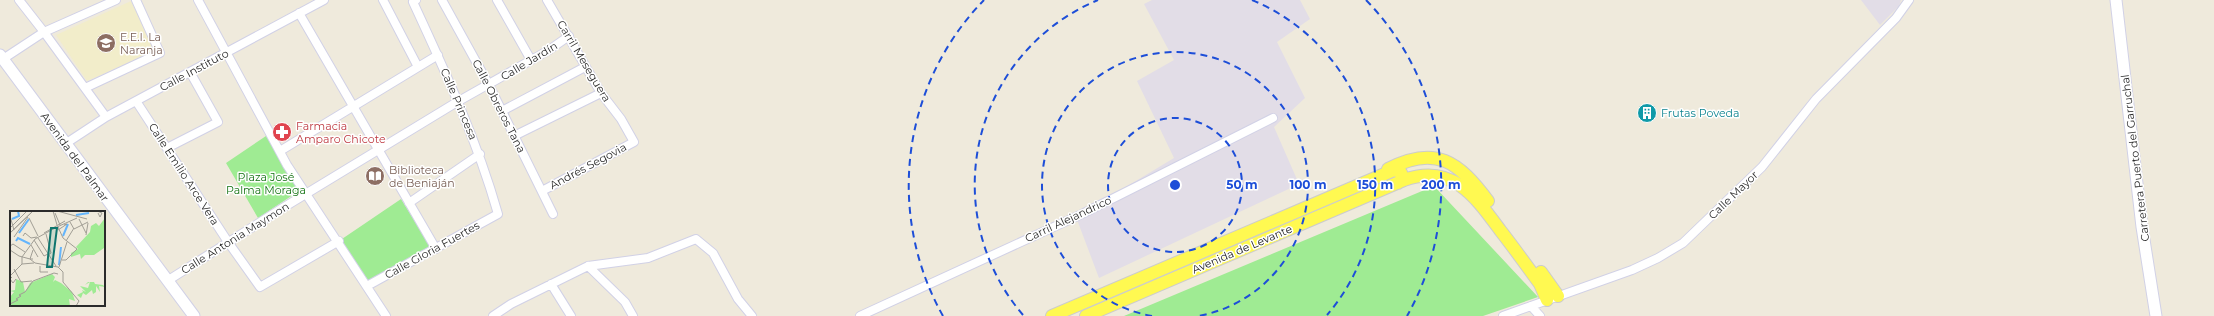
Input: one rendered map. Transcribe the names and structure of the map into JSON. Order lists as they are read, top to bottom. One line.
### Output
{"streets":{"main road":["Avenida del Palmar","Carretera Puerto del Garruchal","Avenida de Levante"],"street":["Calle Jardín","Carril Meseguera","Calle Instituto","Calle Princesa","Calle Obreros Tana","Andrés Segovia","Calle Emilio Arce Vera","Calle Mayor","Carril Alejandrico","Calle Antonia Maymon","Calle Gloria Fuertes"]},"crossings":[["Calle Jardín","Carril Meseguera"],["Calle Jardín","Calle Obreros Tana"],["Calle Jardín","Calle Antonia Maymon"],["Carril Meseguera","Andrés Segovia"],["Calle Instituto","Avenida del Palmar"],["Calle Instituto","Calle Emilio Arce Vera"],["Calle Princesa","Calle Antonia Maymon"],["Calle Princesa","Calle Gloria Fuertes"],["Calle Obreros Tana","Andrés Segovia"],["Calle Obreros Tana","Calle Antonia Maymon"],["Avenida del Palmar","Calle Antonia Maymon"],["Calle Emilio Arce Vera","Calle Antonia Maymon"],["Calle Mayor","Avenida de Levante"]],"parks":["Plaza José Palma Moraga"],"places":{"school or university":["E.E.I. La Naranja"],"building":["Frutas Poveda"],"pharmacy":["Farmacia Amparo Chicote"],"library":["Biblioteca de Beniaján"]},"rings":["50 m","100 m","150 m","200 m"]}
